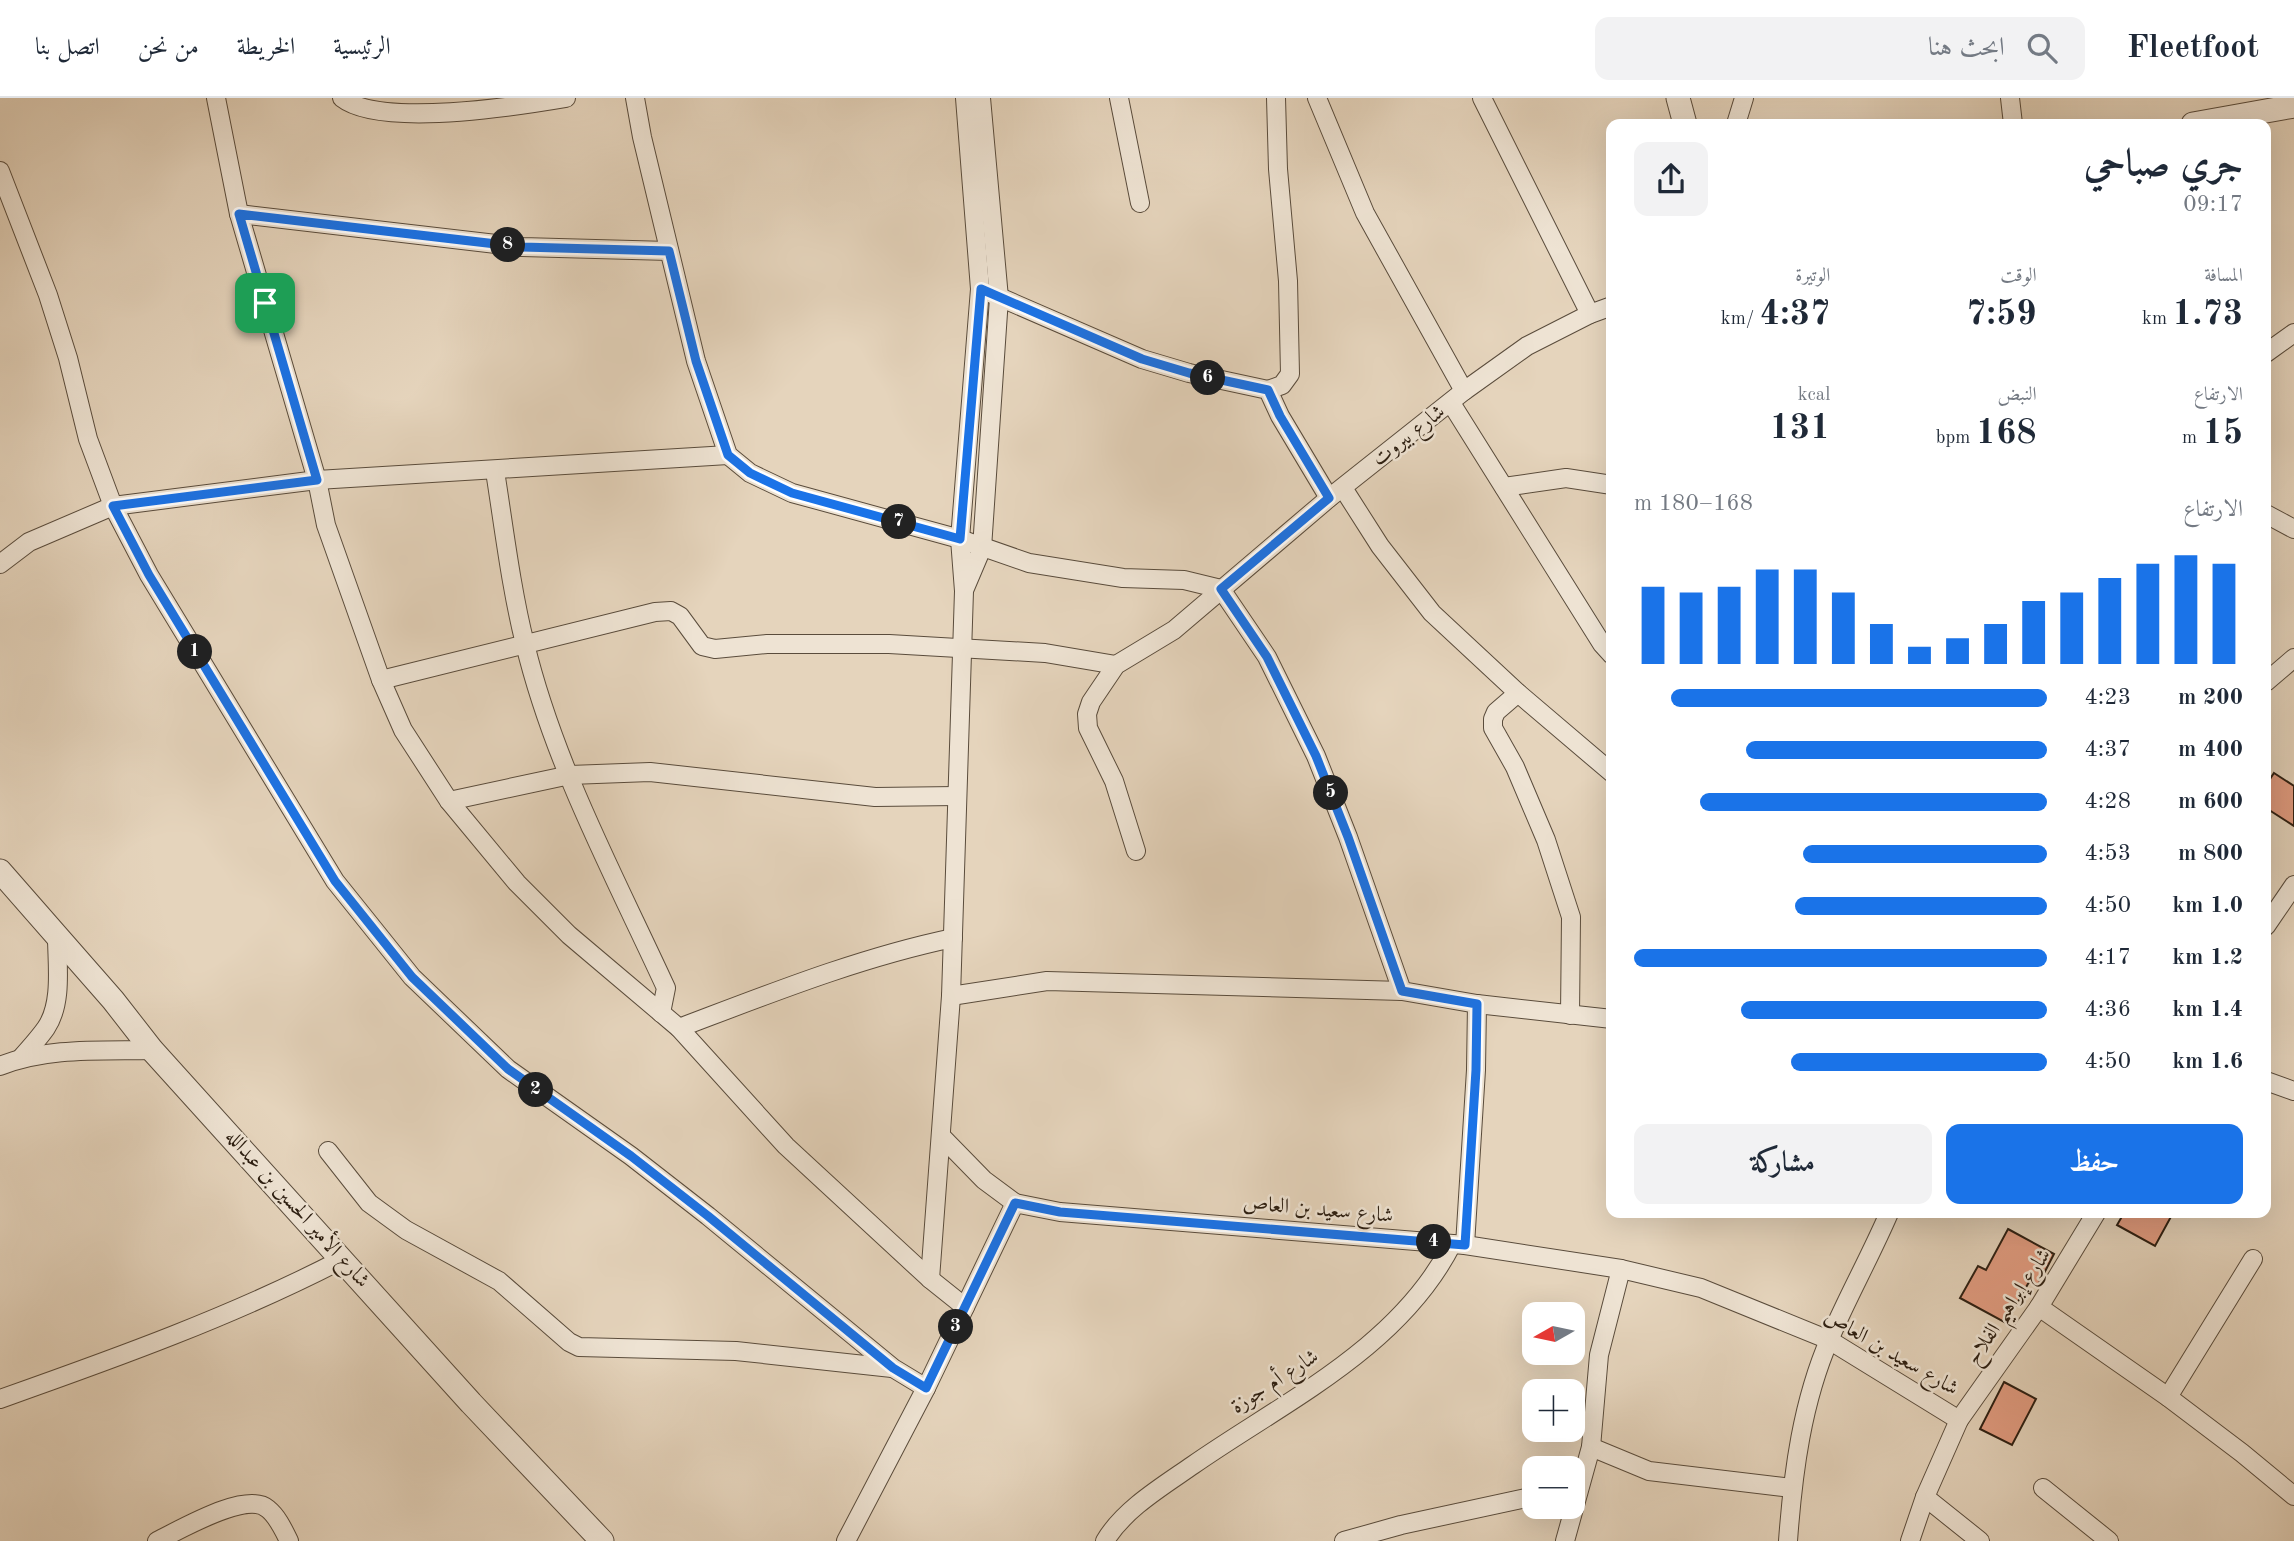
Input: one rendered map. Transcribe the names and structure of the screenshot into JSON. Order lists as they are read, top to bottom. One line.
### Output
{"streets":{"street":["شارع بيروت","شارع الأمير الحسين بن عبدالله","شارع سعيد بن العاص","شارع إبراهيم الفلاح","شارع أم جوزة"]},"crossings":[["شارع سعيد بن العاص","شارع إبراهيم الفلاح"],["شارع سعيد بن العاص","شارع أم جوزة"]],"north":"left","page":{"header":"Fleetfoot","search":"ابحث هنا","nav":["الرئيسية","الخريطة","من نحن","اتصل بنا"],"heading":["جري صباحي","09:17"],"pins":["8","6","7","1","5","2","4","3"],"stats":[["المسافة","1.73 km"],["الوقت","7:59"],["الوتيرة","4:37 /km"],["الارتفاع","15 m"],["النبض","168 bpm"],["kcal","131"]],"chart":["الارتفاع","168–180 m"],"list":[{"name":"200 m","note":"4:23"},{"name":"400 m","note":"4:37"},{"name":"600 m","note":"4:28"},{"name":"800 m","note":"4:53"},{"name":"1.0 km","note":"4:50"},{"name":"1.2 km","note":"4:17"},{"name":"1.4 km","note":"4:36"},{"name":"1.6 km","note":"4:50"}],"buttons":["حفظ","مشاركة"],"map_buttons":["+","−"]}}
